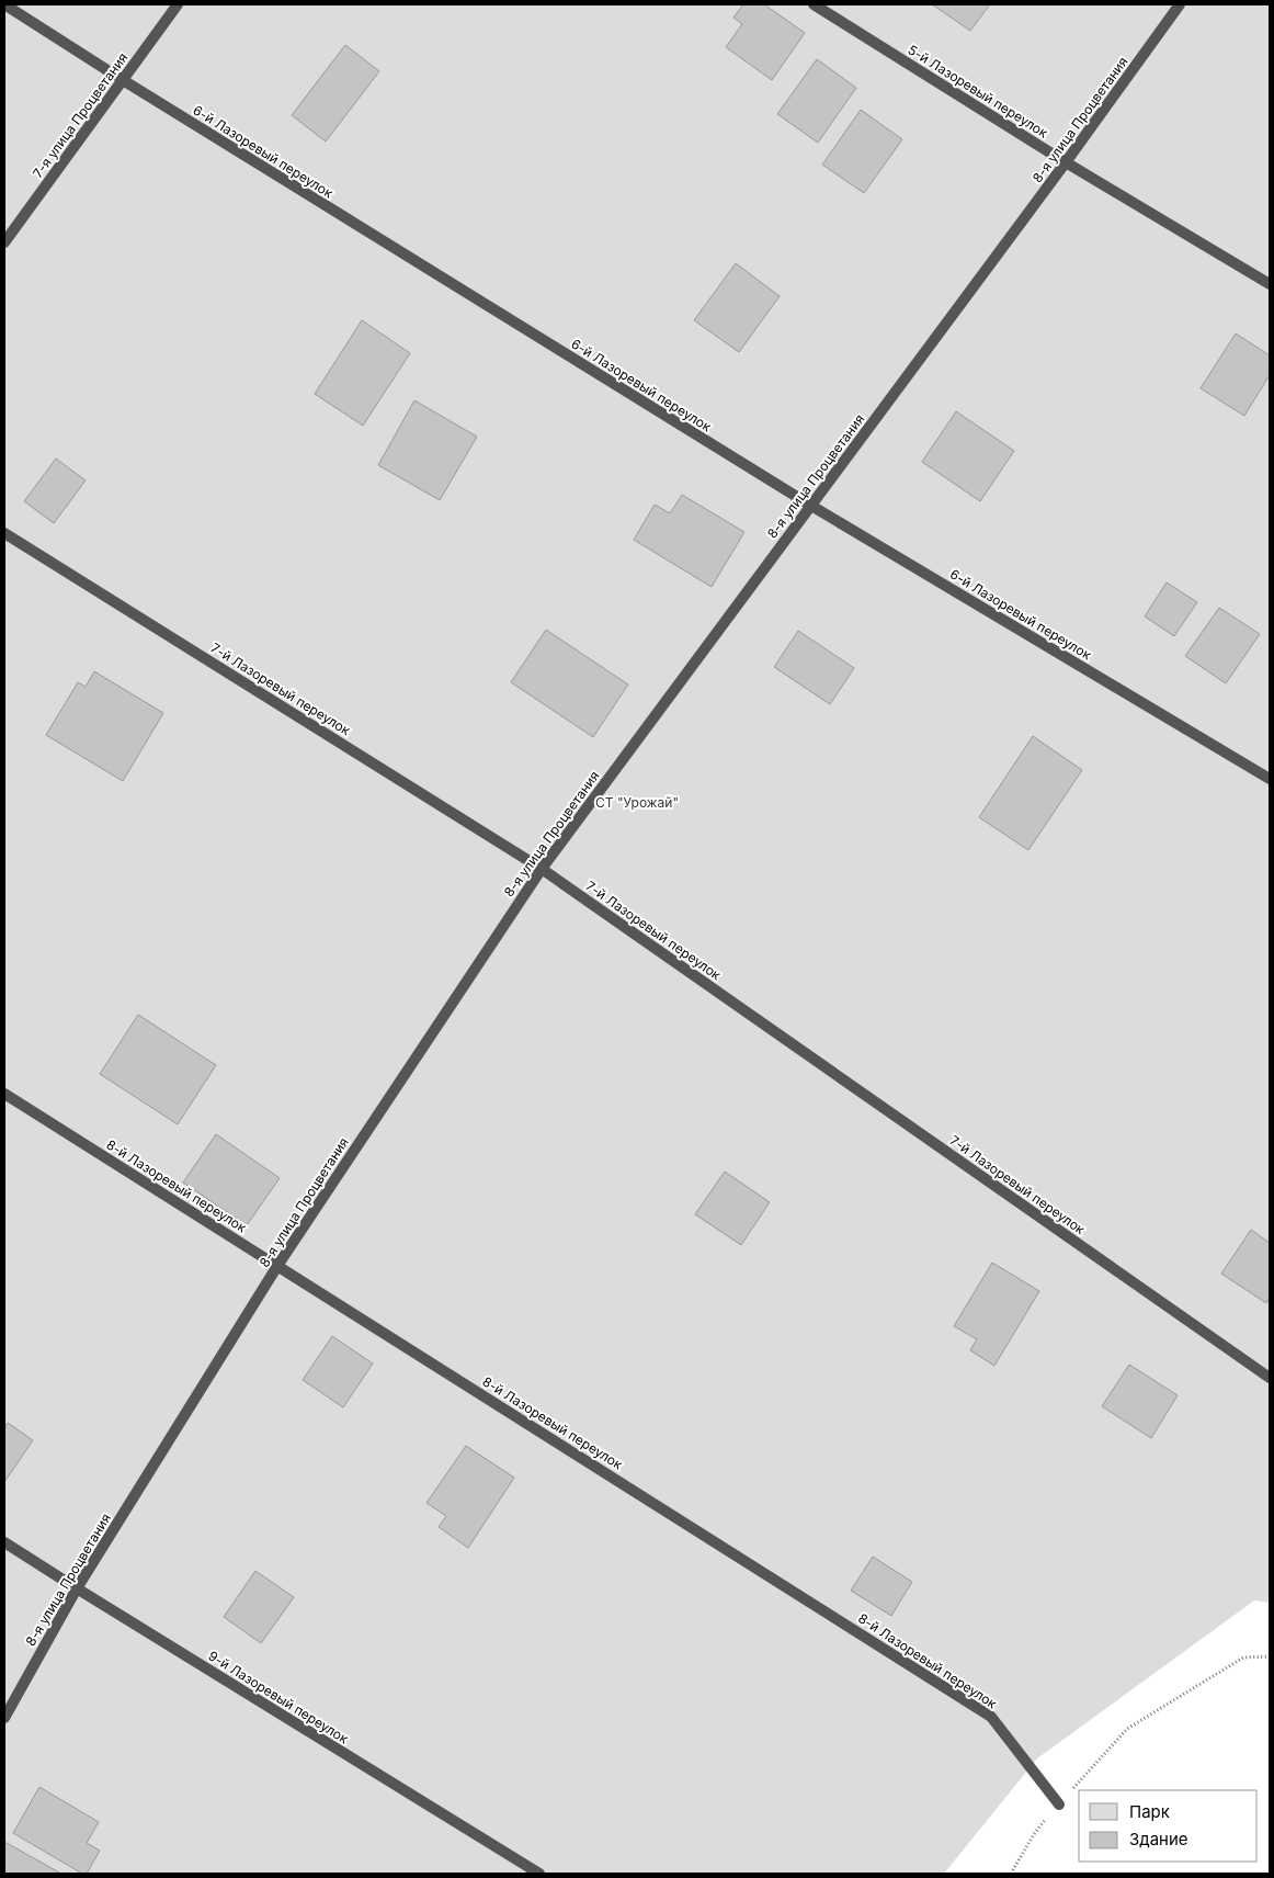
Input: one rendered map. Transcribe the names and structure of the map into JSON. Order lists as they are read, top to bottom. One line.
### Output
{"streets":{"lane":["5-й Лазоревый переулок","7-я улица Процветания","8-я улица Процветания","6-й Лазоревый переулок","7-й Лазоревый переулок","8-й Лазоревый переулок","9-й Лазоревый переулок"]},"crossings":[["5-й Лазоревый переулок","8-я улица Процветания"],["7-я улица Процветания","6-й Лазоревый переулок"],["8-я улица Процветания","6-й Лазоревый переулок"],["8-я улица Процветания","7-й Лазоревый переулок"],["8-я улица Процветания","8-й Лазоревый переулок"],["8-я улица Процветания","9-й Лазоревый переулок"]],"parks":["СТ \"Урожай\""],"legend":["Парк","Здание"]}
